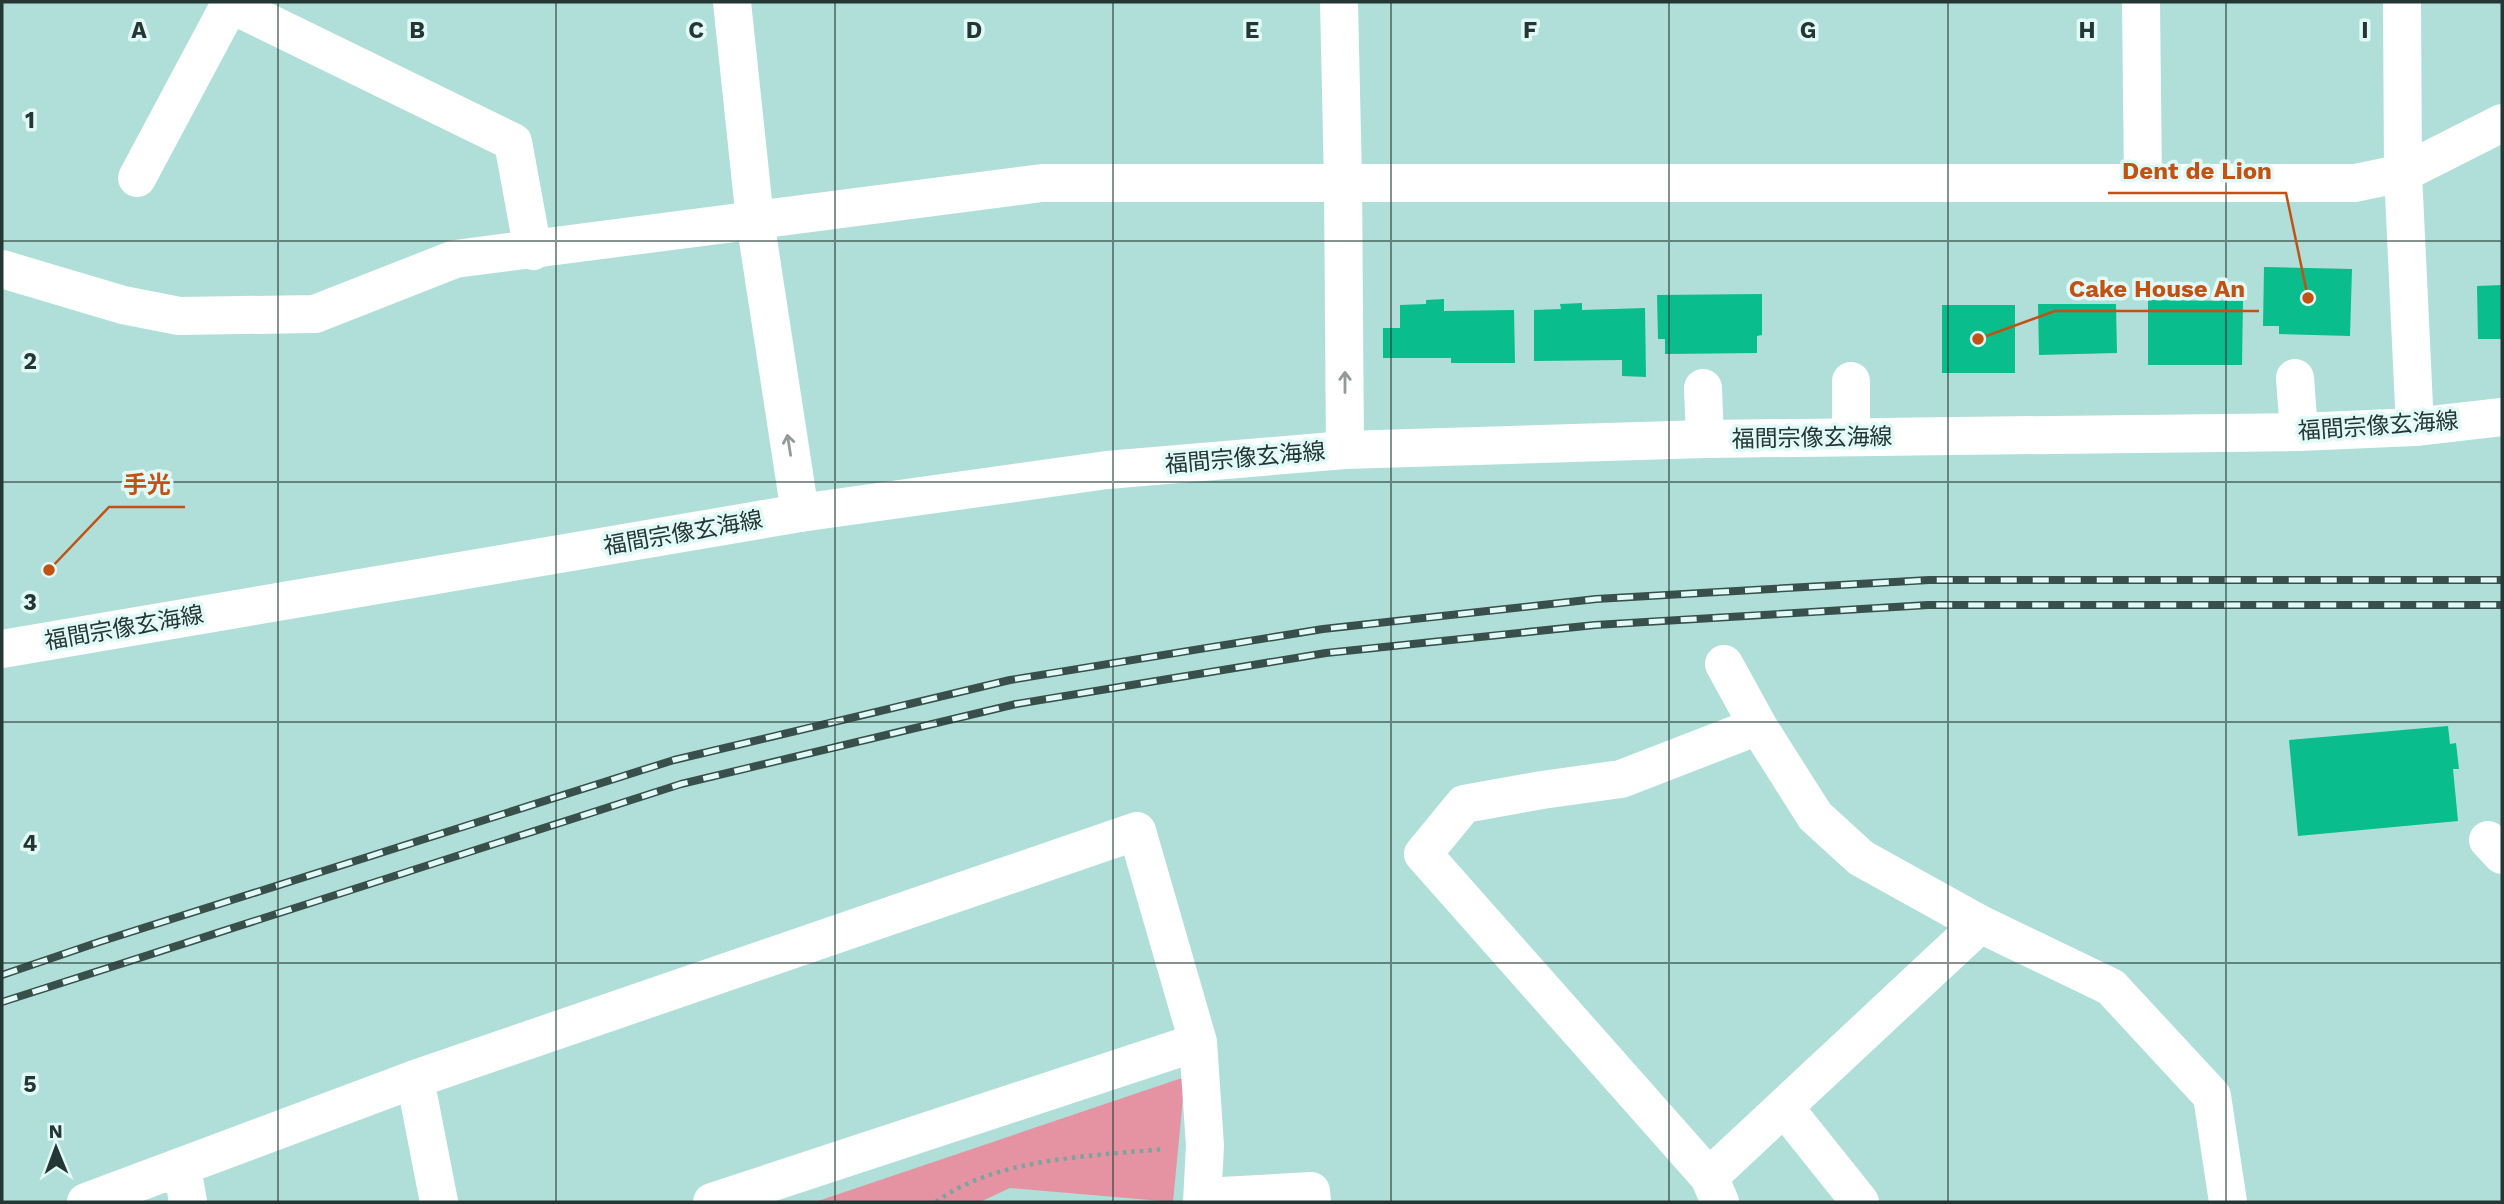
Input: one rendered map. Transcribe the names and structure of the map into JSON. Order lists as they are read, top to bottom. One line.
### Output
{"streets":{"street":["福間宗像玄海線"]},"places":["Dent de Lion","Cake House An","手光"],"north":"top","grid":{"columns":["A","B","C","D","E","F","G","H","I"],"rows":["1","2","3","4","5"]}}
